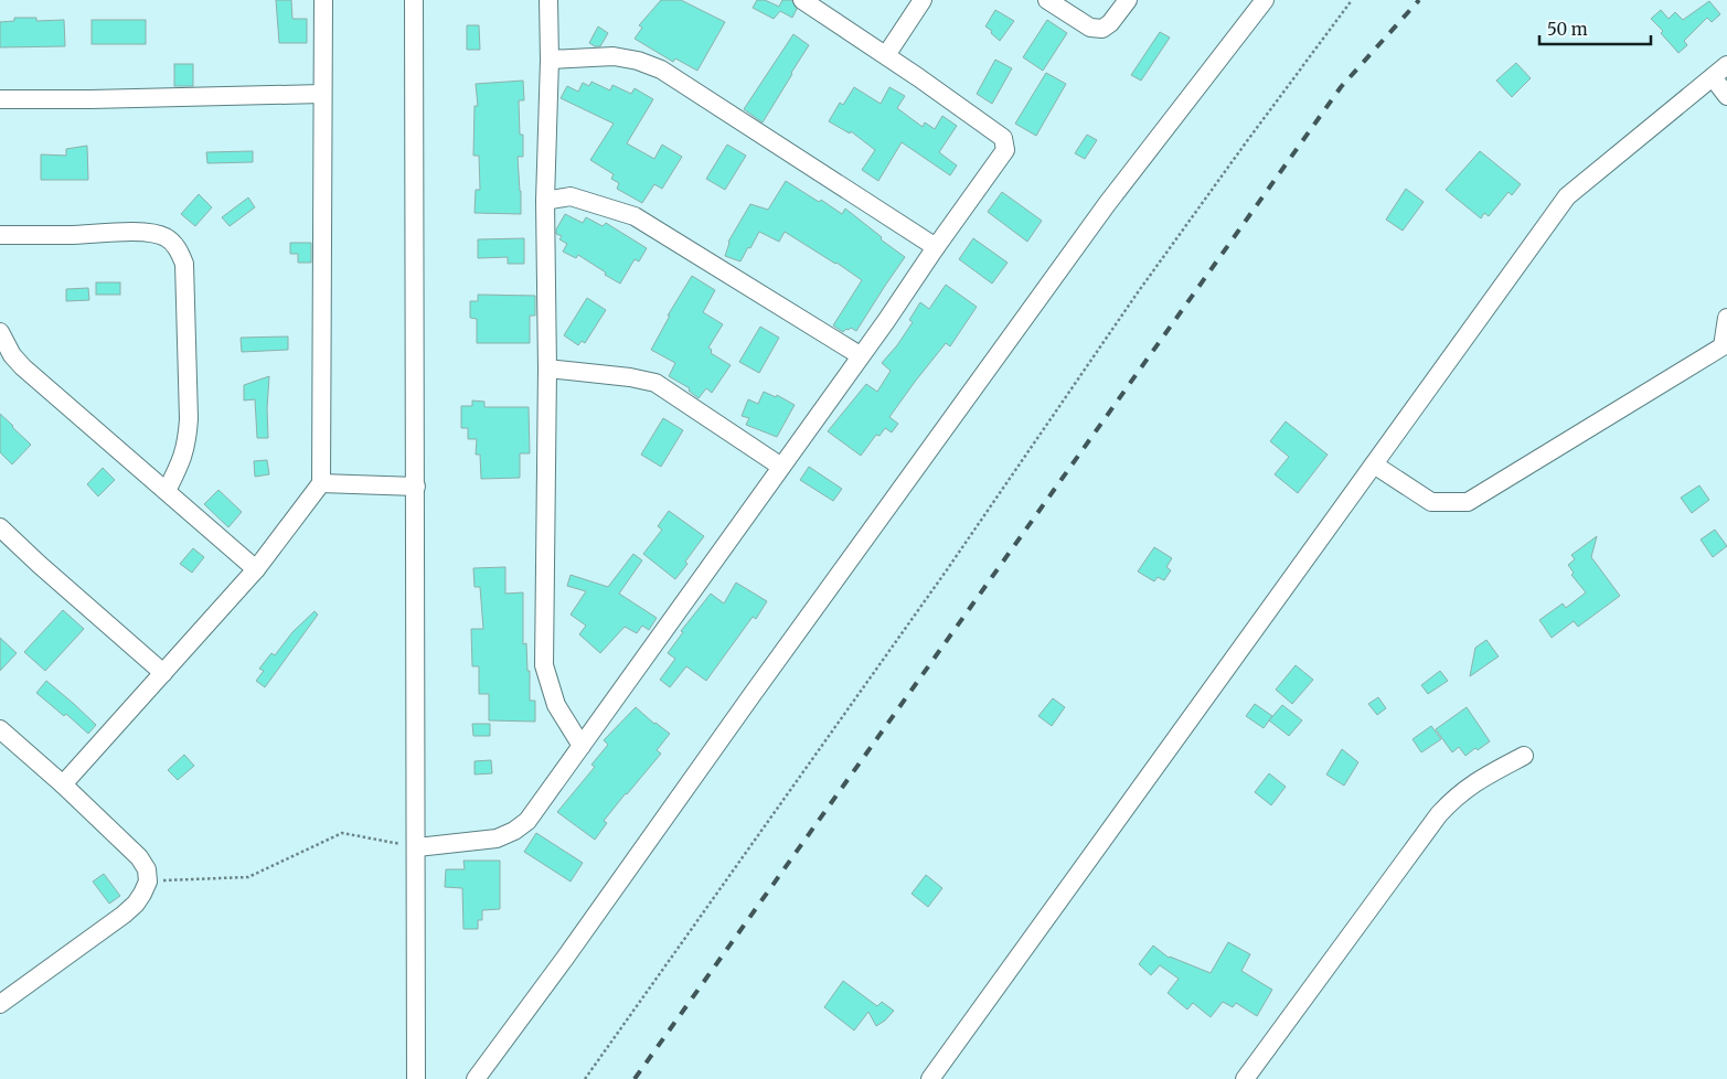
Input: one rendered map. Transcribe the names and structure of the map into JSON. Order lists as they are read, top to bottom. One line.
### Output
{"scale_bar":"50 m"}
